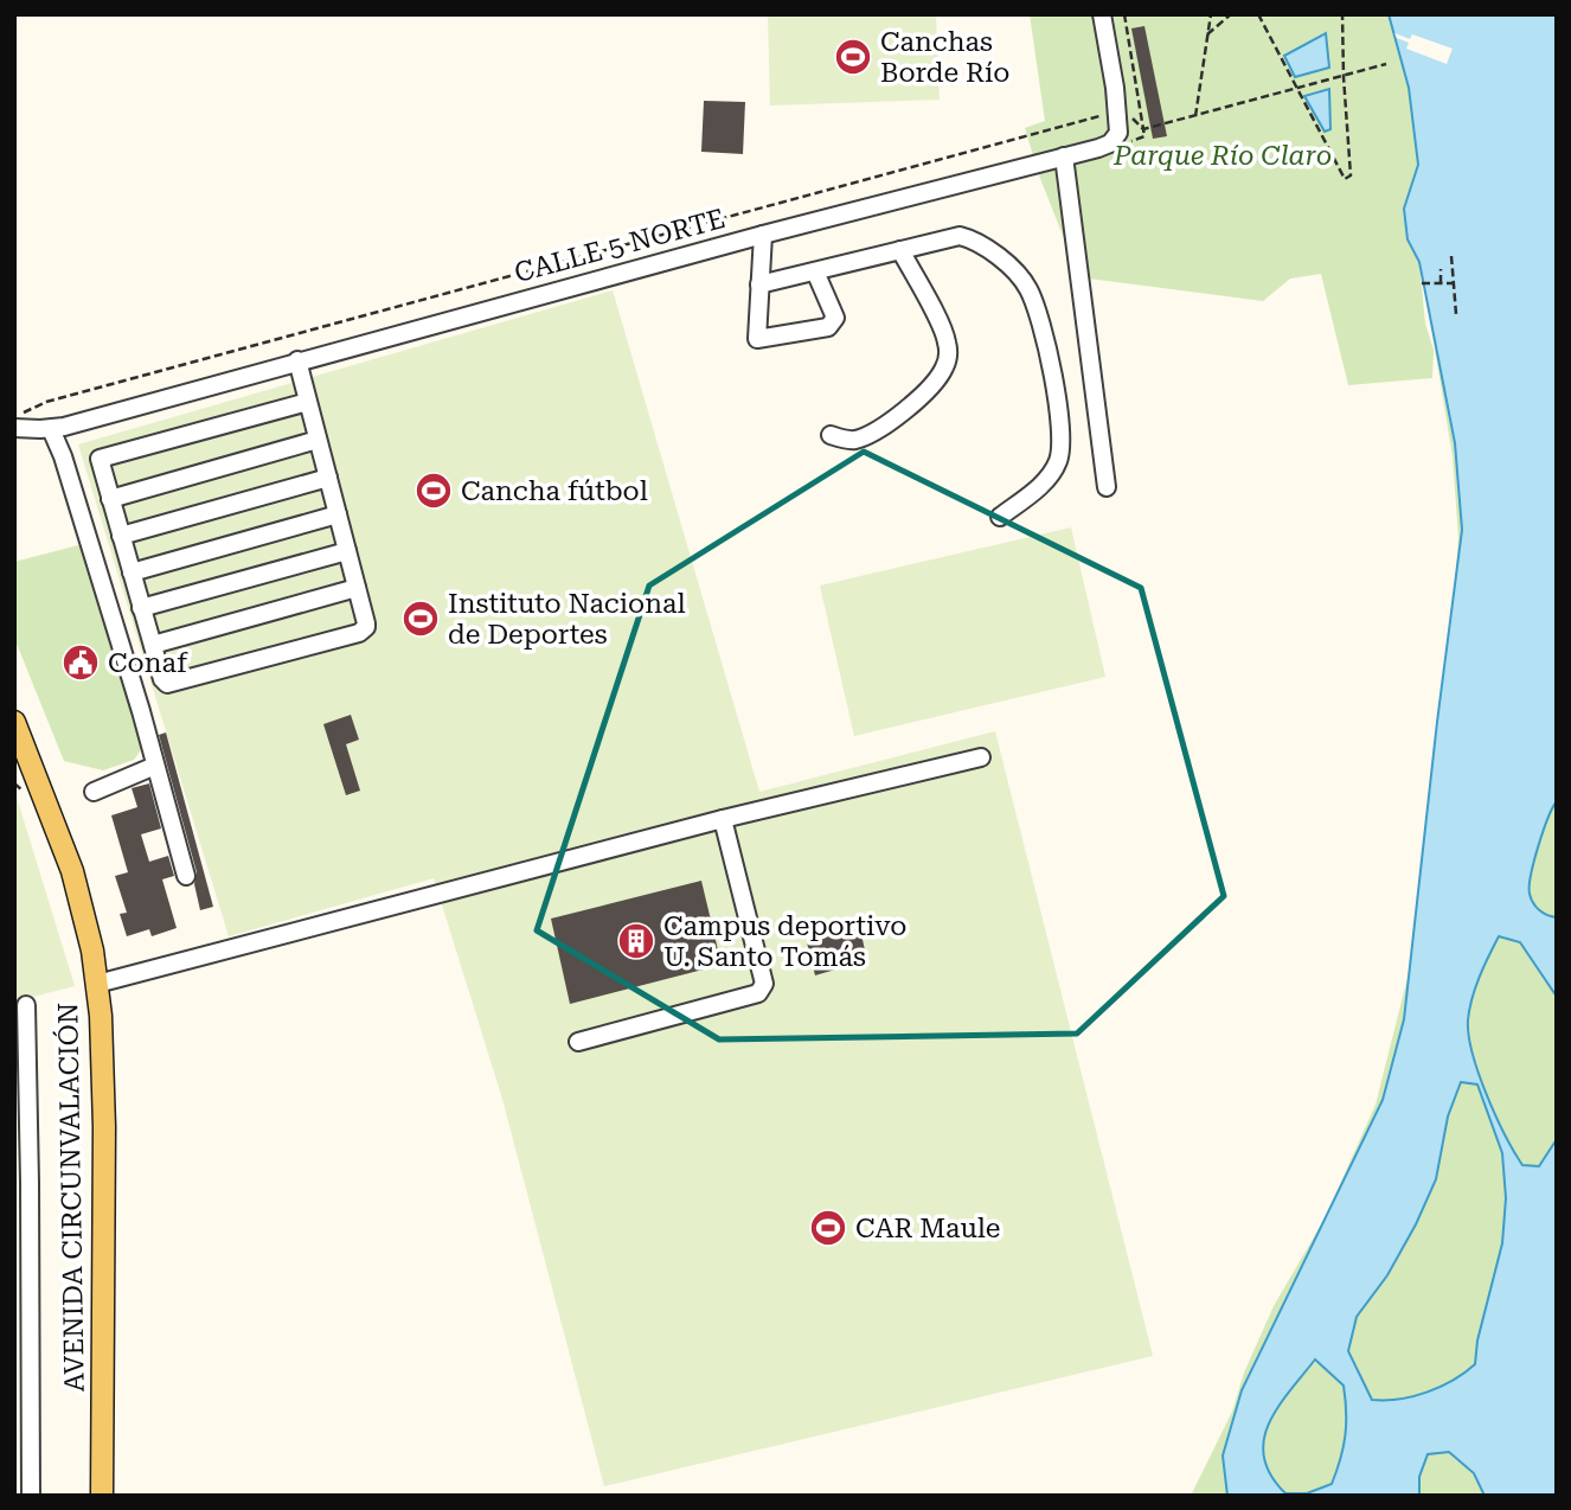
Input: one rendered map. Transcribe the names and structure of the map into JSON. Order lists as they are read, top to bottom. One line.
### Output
{"streets":{"main road":["AVENIDA CIRCUNVALACIÓN"],"street":["CALLE 5 NORTE"]},"parks":["Parque Río Claro"],"places":{"sports":["Canchas Borde Río","Cancha fútbol","Instituto Nacional de Deportes","CAR Maule"],"public building":["Conaf"],"building":["Campus deportivo U. Santo Tomás"]}}
